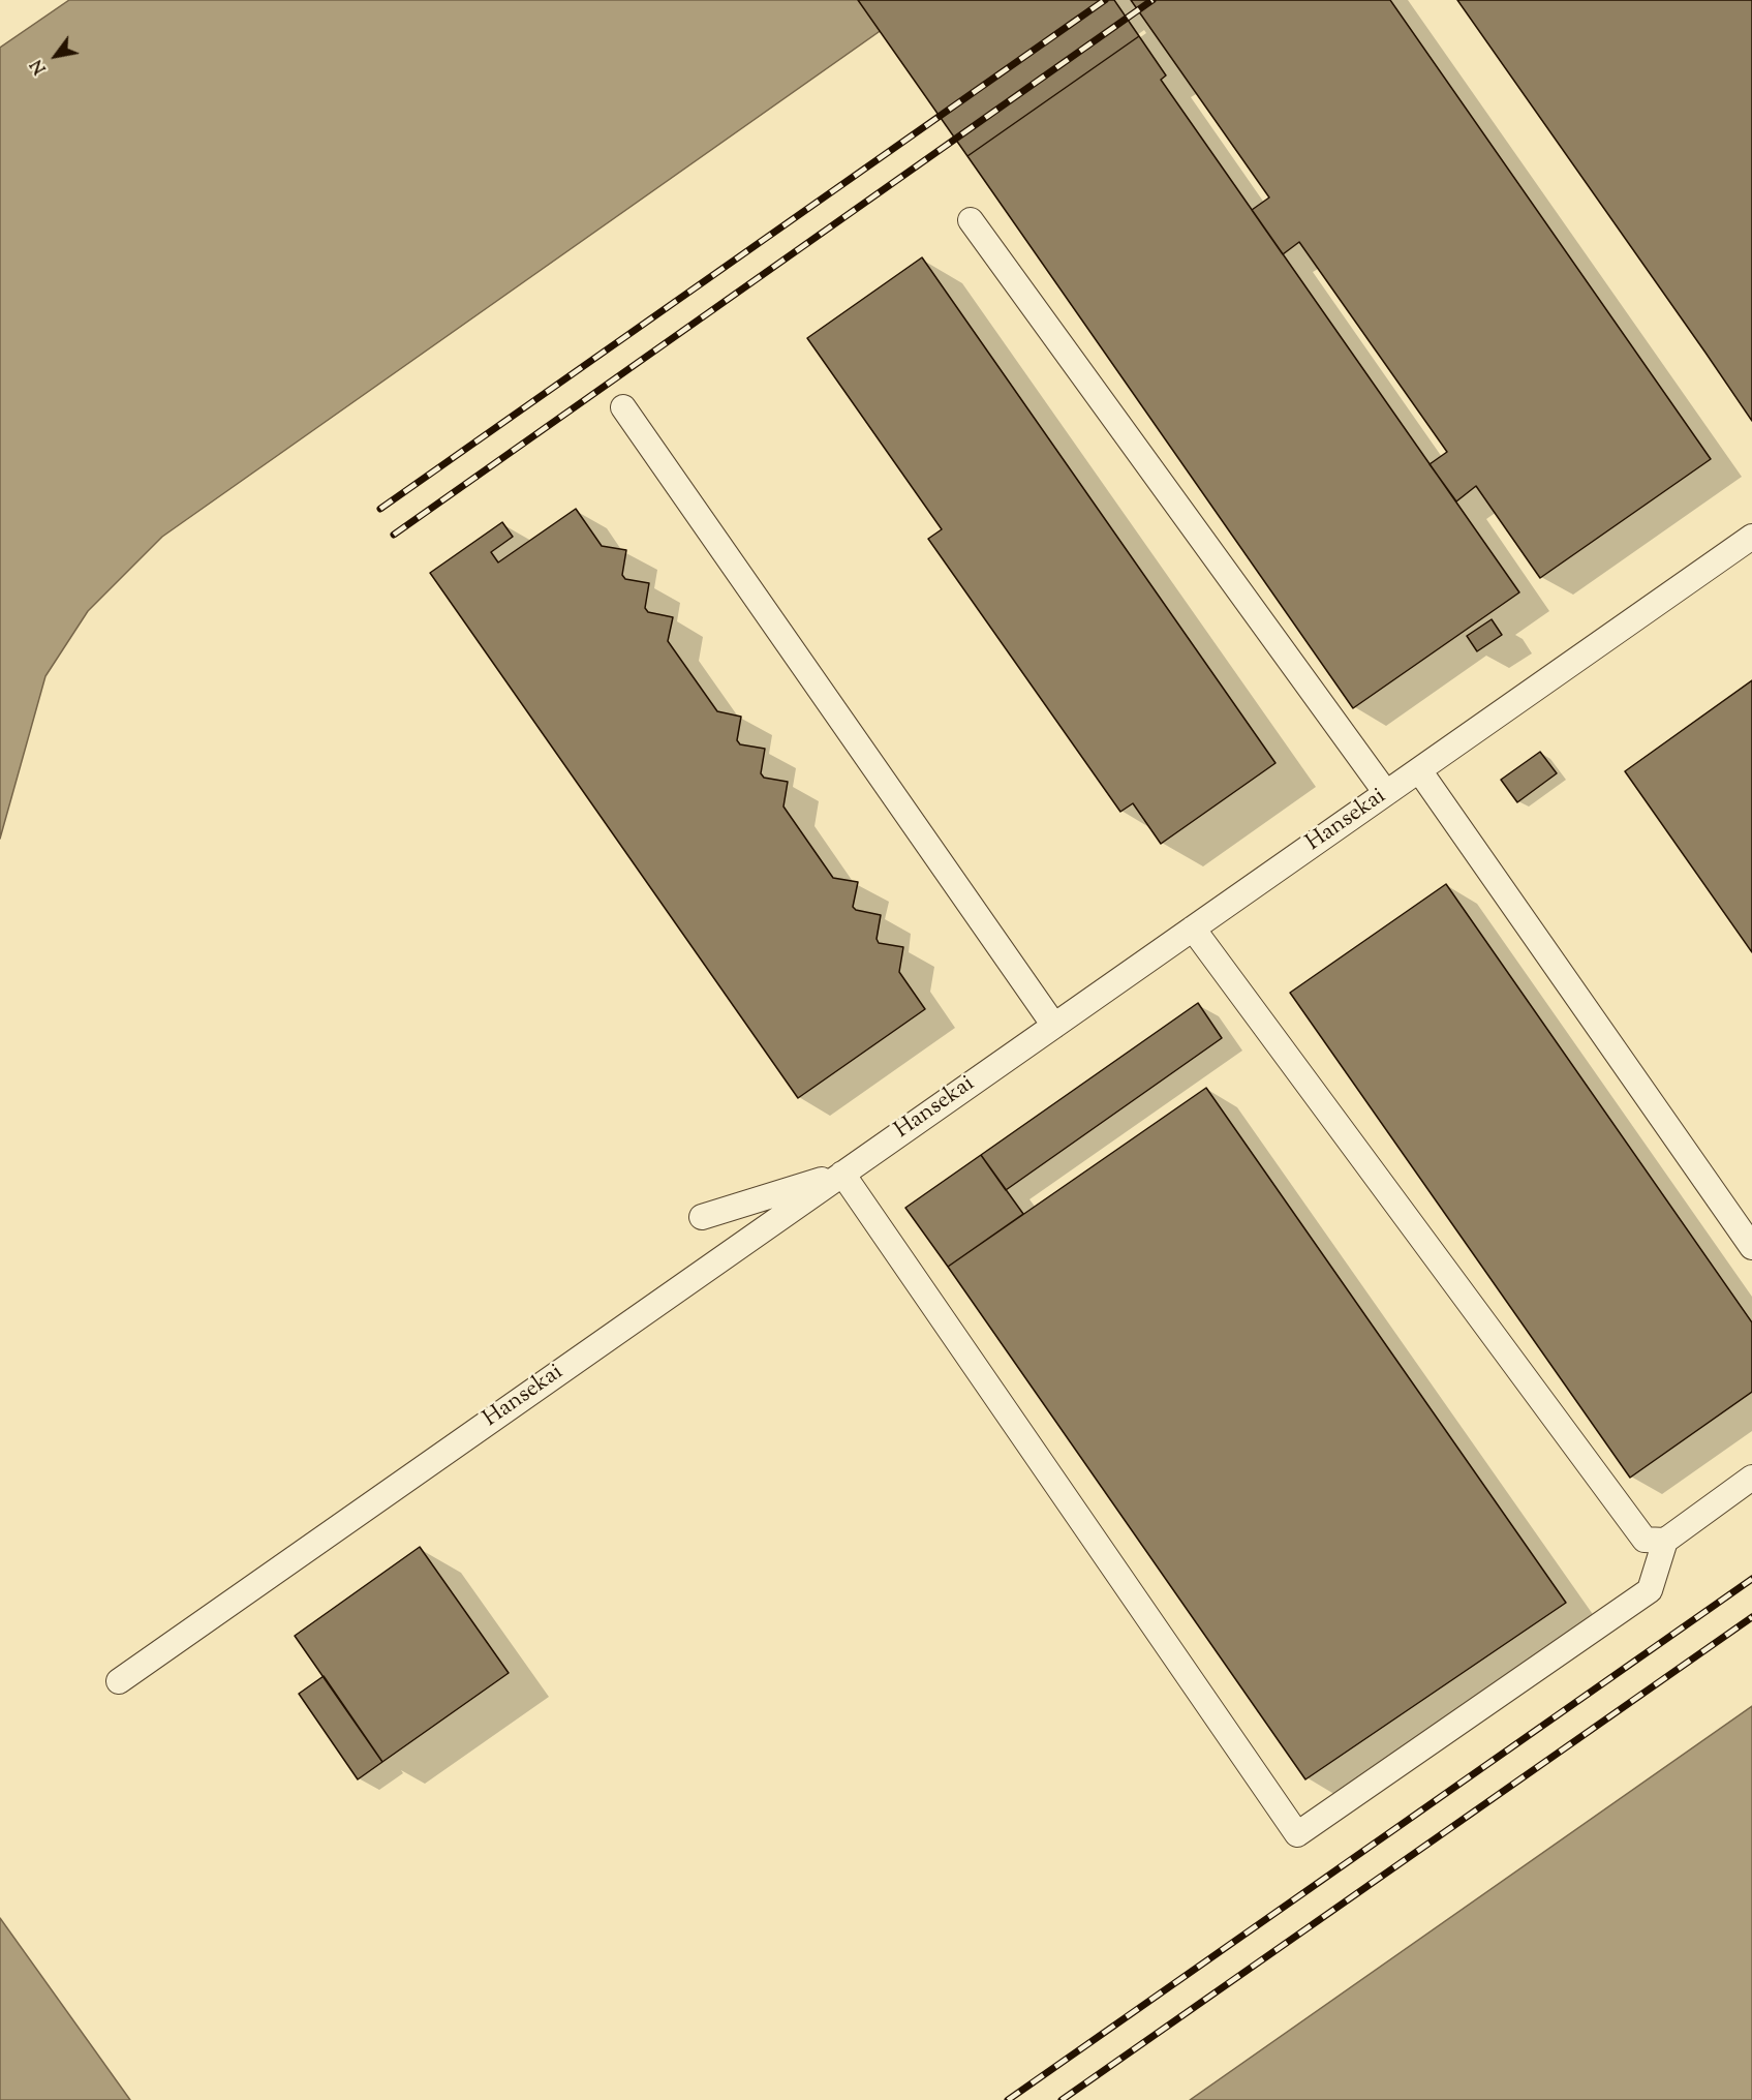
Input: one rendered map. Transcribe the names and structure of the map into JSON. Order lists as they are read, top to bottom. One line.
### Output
{"streets":{"lane":["Hansekai"]},"north":"bottom left"}
